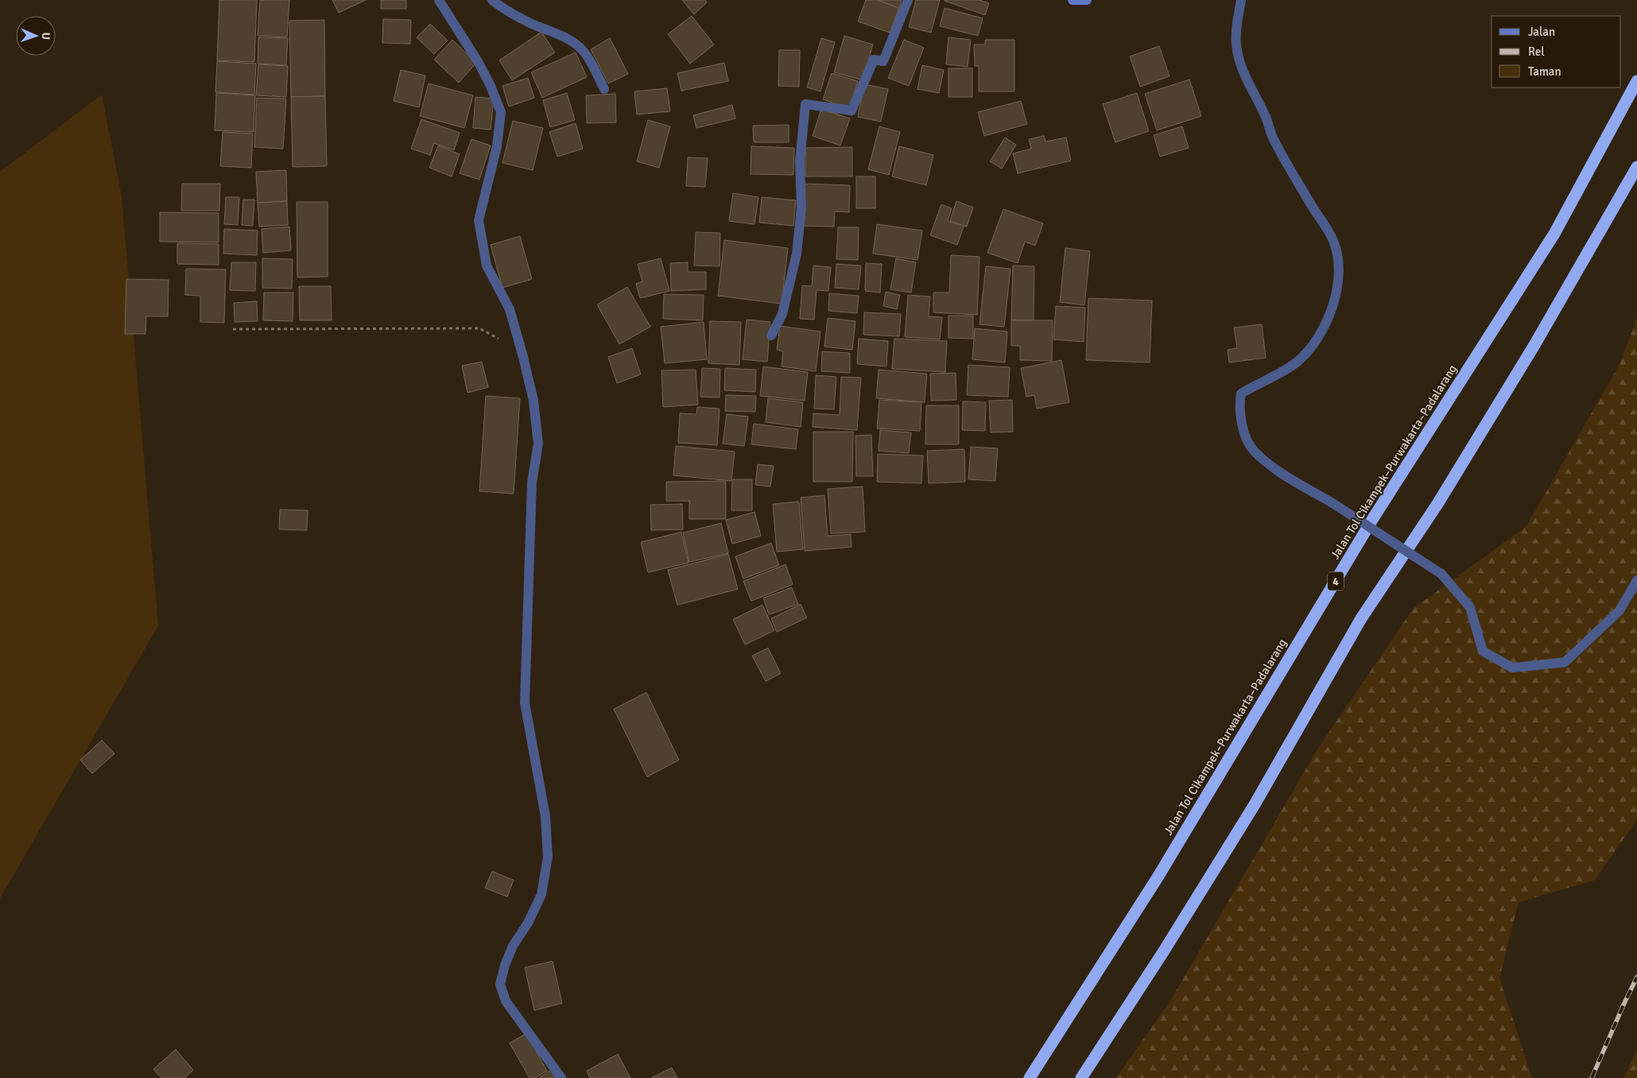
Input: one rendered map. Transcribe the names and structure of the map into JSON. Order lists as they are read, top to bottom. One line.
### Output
{"streets":{"highway":["Jalan Tol Cikampek–Purwakarta–Padalarang","4"]},"legend":["Jalan","Rel","Taman"],"north":"right"}
